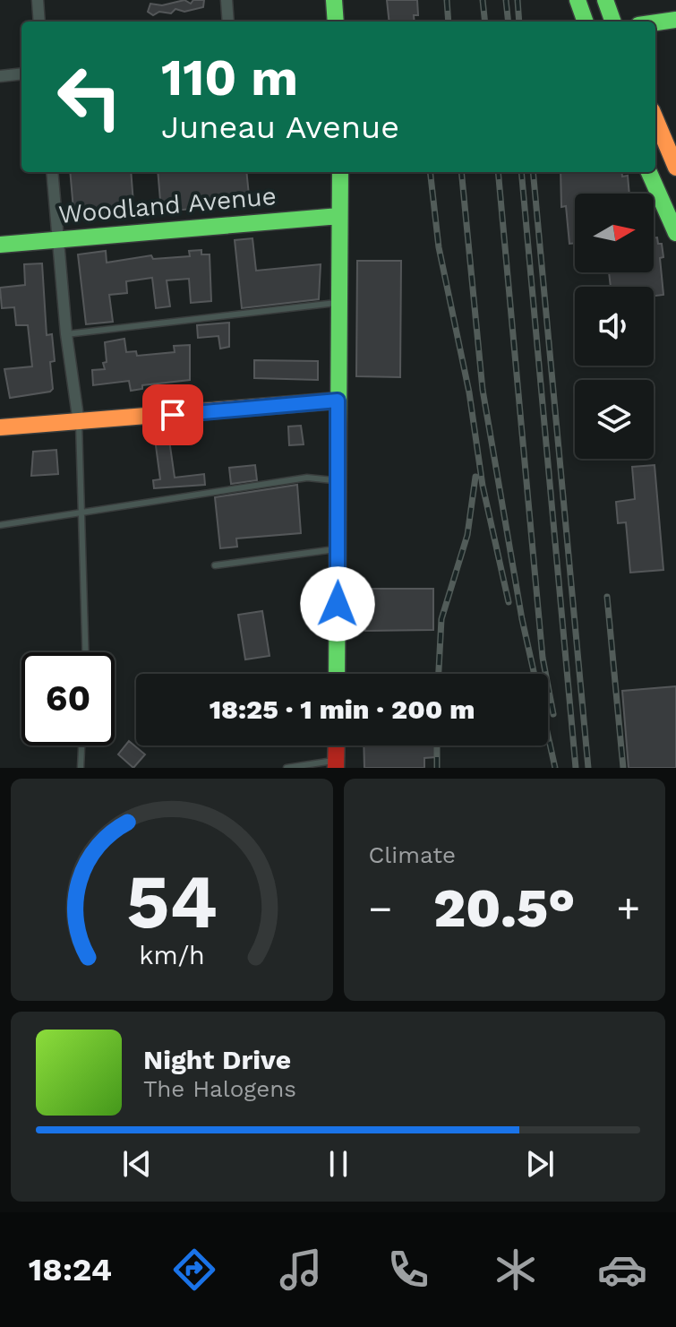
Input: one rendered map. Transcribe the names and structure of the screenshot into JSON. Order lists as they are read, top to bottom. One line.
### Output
{"streets":{"main road":["Woodland Avenue"]},"north":"right","page":{"turn":["110 m","Juneau Avenue"],"limit":"60","trip":"18:25 · 1 min · 200 m","tile":"Climate","heat":["−","20.5°","+"],"song":["Night Drive","The Halogens"],"tabs":"18:24","gauge":["54","km/h"]}}
